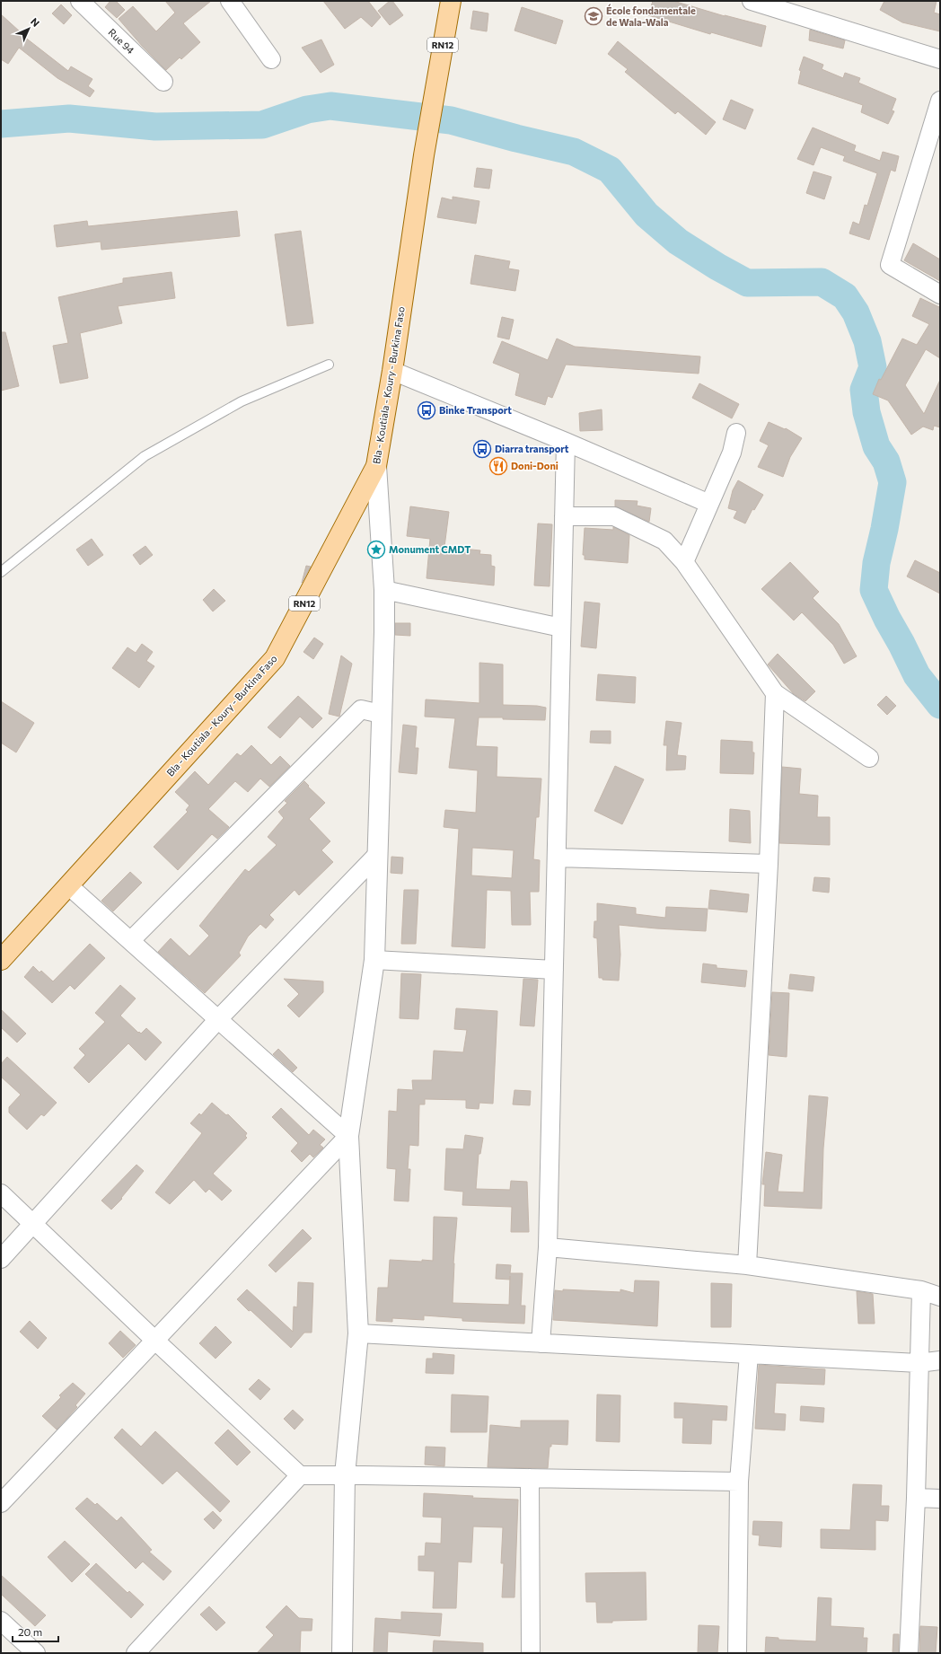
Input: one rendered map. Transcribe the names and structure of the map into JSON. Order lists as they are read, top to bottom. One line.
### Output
{"streets":{"main road":["RN12","Bla - Koutiala - Koury - Burkina Faso"],"street":["Rue 94"]},"places":{"school or university":["École fondamentale de Wala-Wala"],"bus stop":["Binke Transport","Diarra transport"],"restaurant":["Doni-Doni"],"place":["Monument CMDT"]},"scale_bar":"20 m","north":"top right"}
